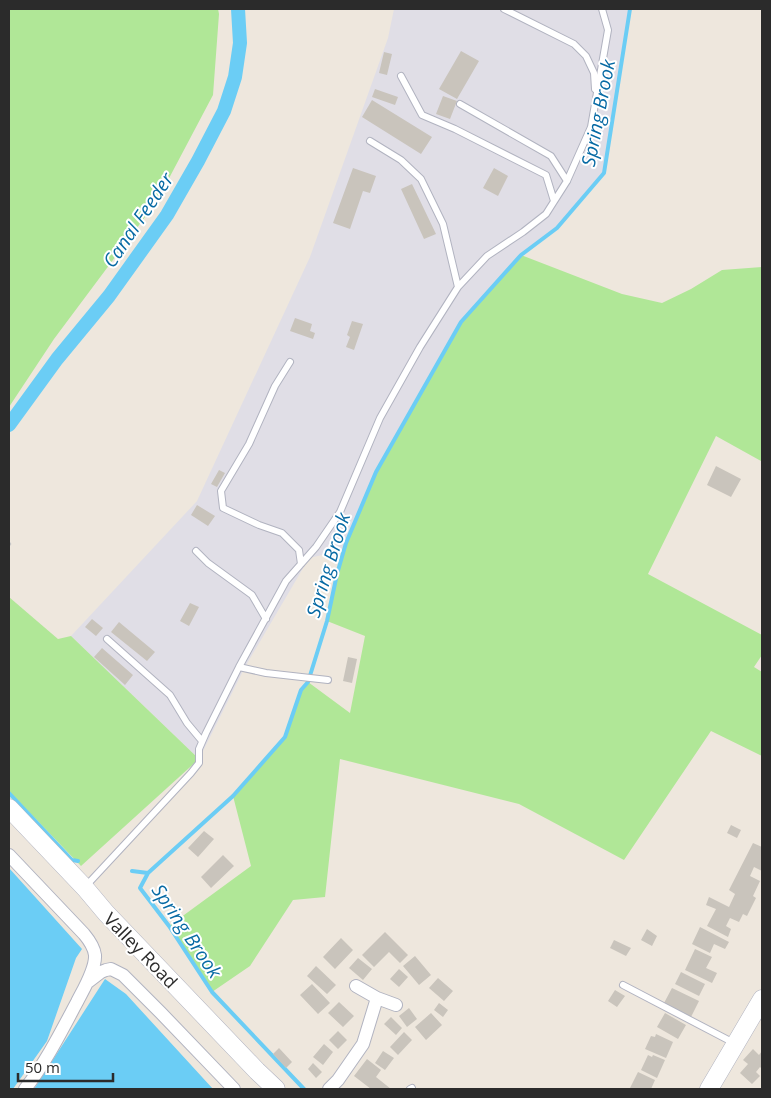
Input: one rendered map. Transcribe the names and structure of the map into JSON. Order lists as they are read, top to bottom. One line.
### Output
{"streets":{"street":["Valley Road"]},"water":["Spring Brook","Canal Feeder"],"scale_bar":"50 m"}
